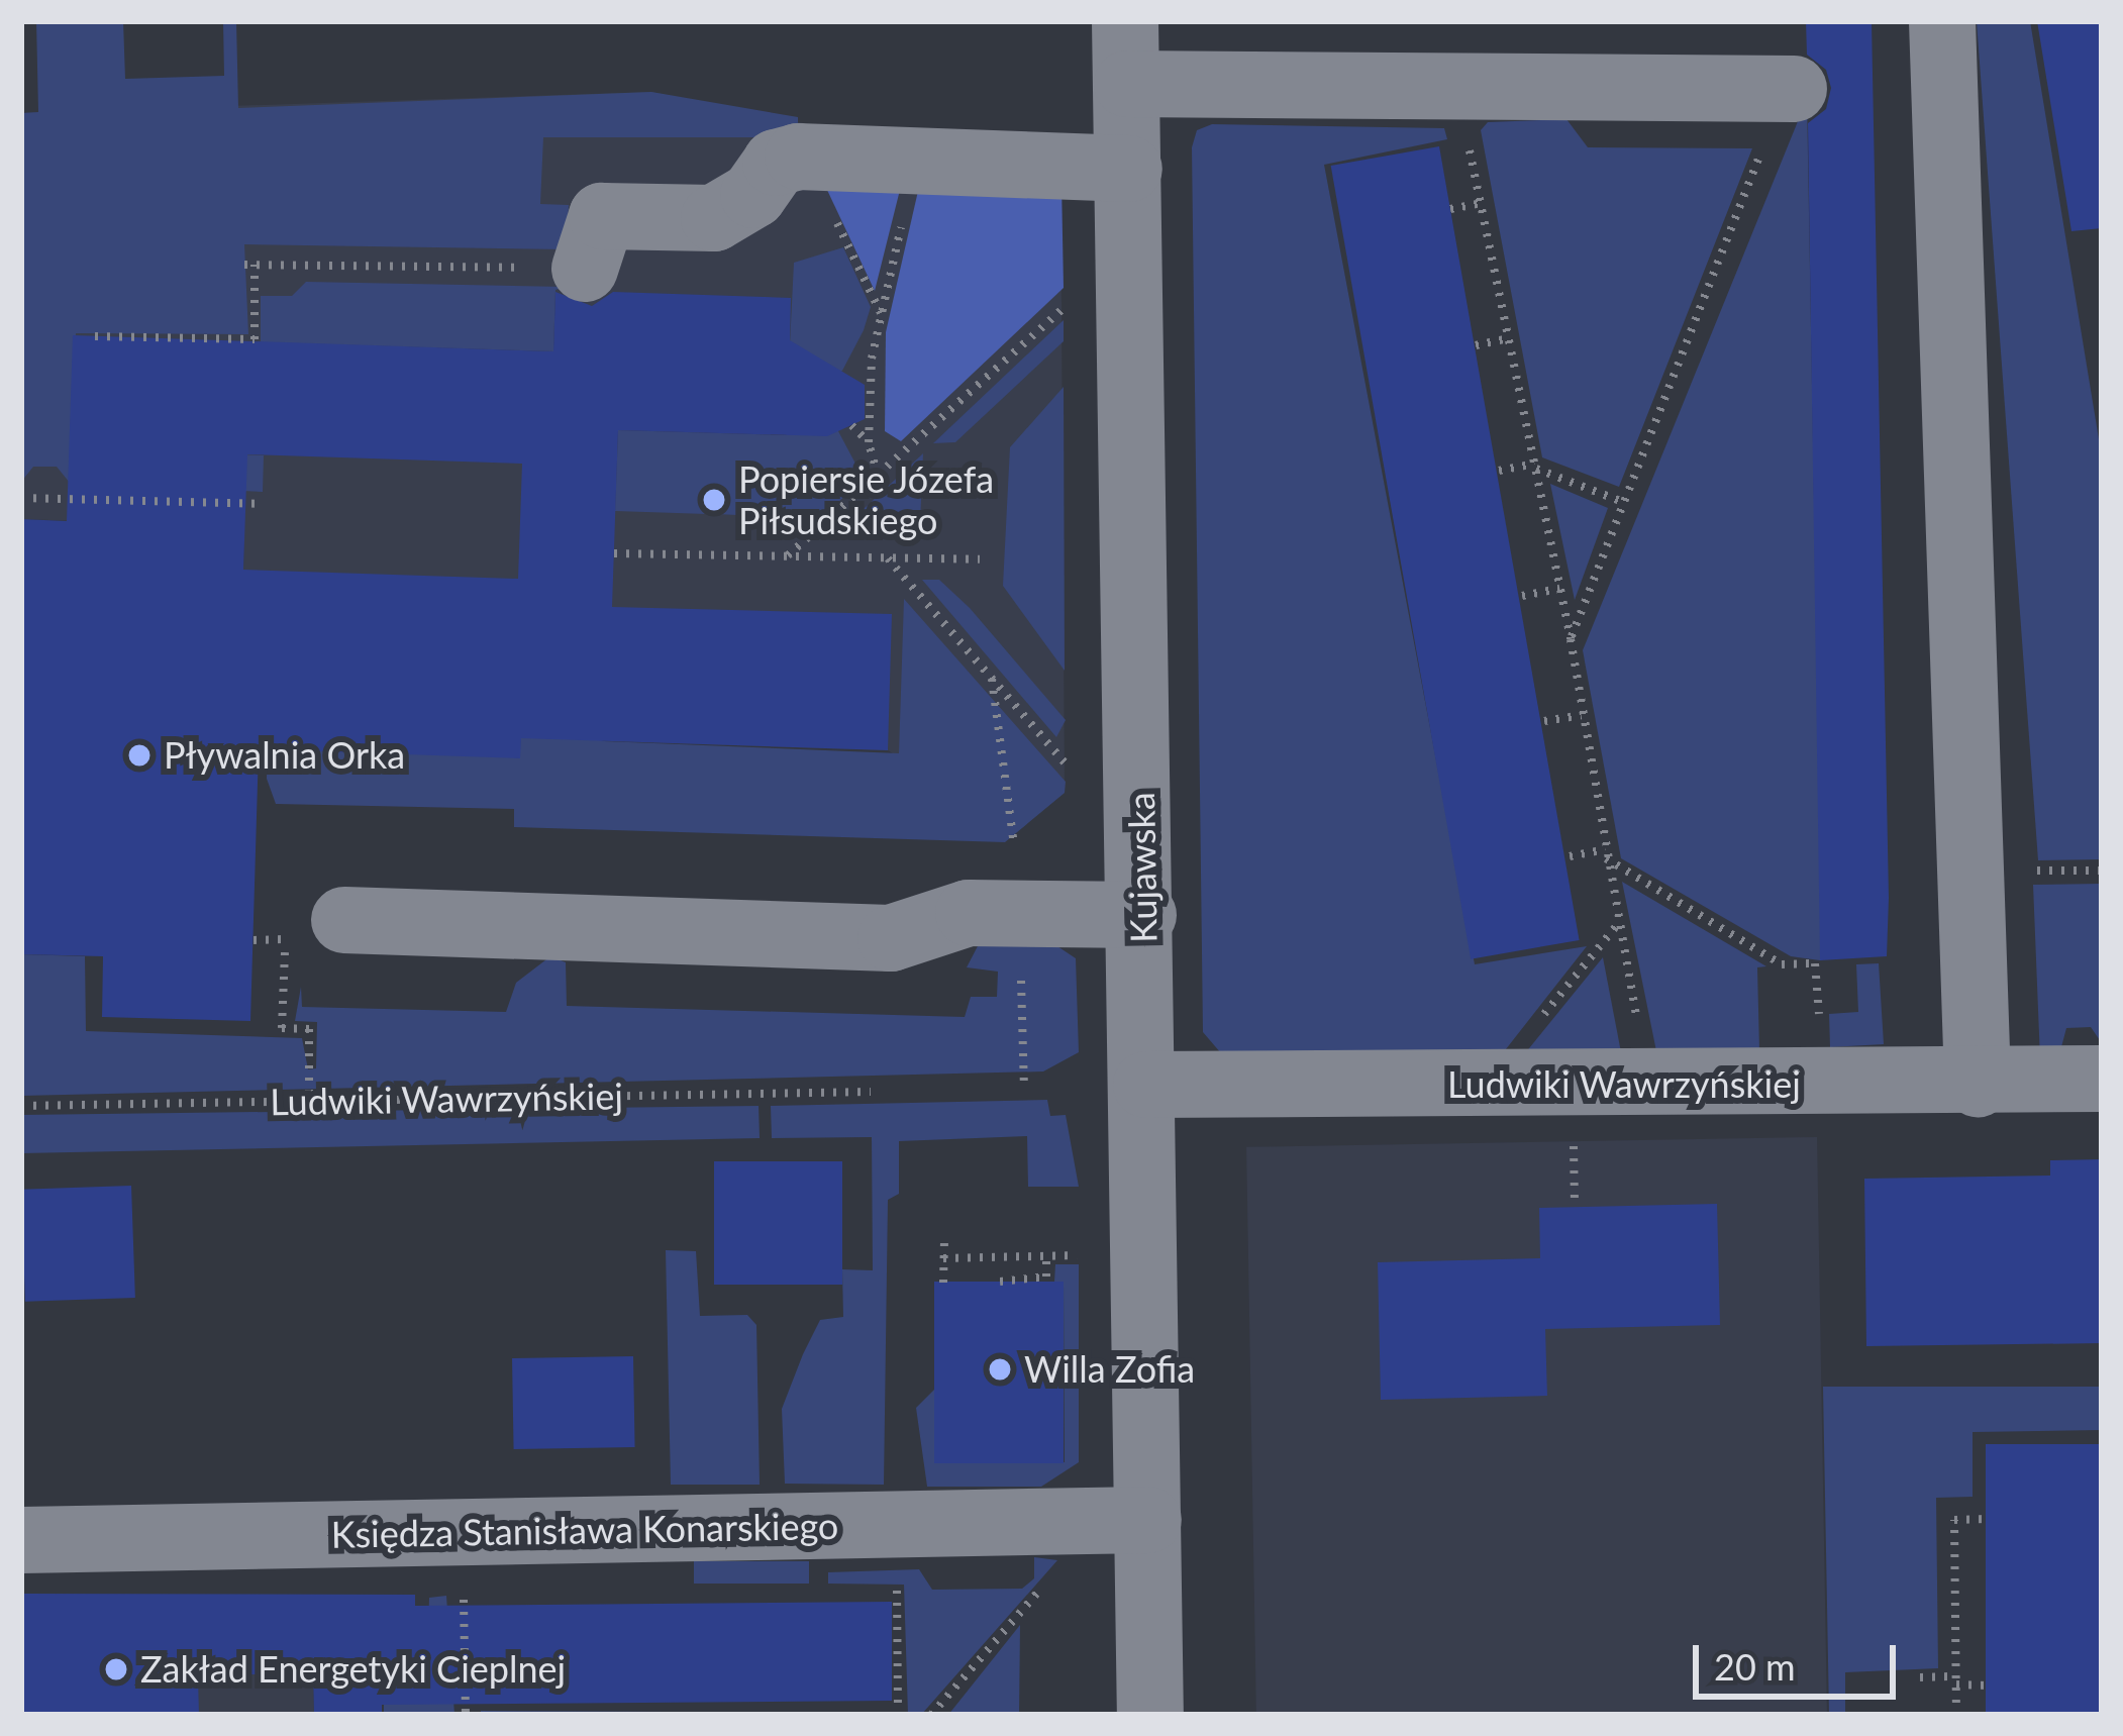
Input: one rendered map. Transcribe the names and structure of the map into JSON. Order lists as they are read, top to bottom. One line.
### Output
{"streets":{"street":["Kujawska","Ludwiki Wawrzyńskiej","Księdza Stanisława Konarskiego"]},"crossings":[["Kujawska","Ludwiki Wawrzyńskiej"],["Kujawska","Księdza Stanisława Konarskiego"]],"places":["Popiersie Józefa Piłsudskiego","Pływalnia Orka","Willa Zofia","Zakład Energetyki Cieplnej"],"scale_bar":"20 m"}
